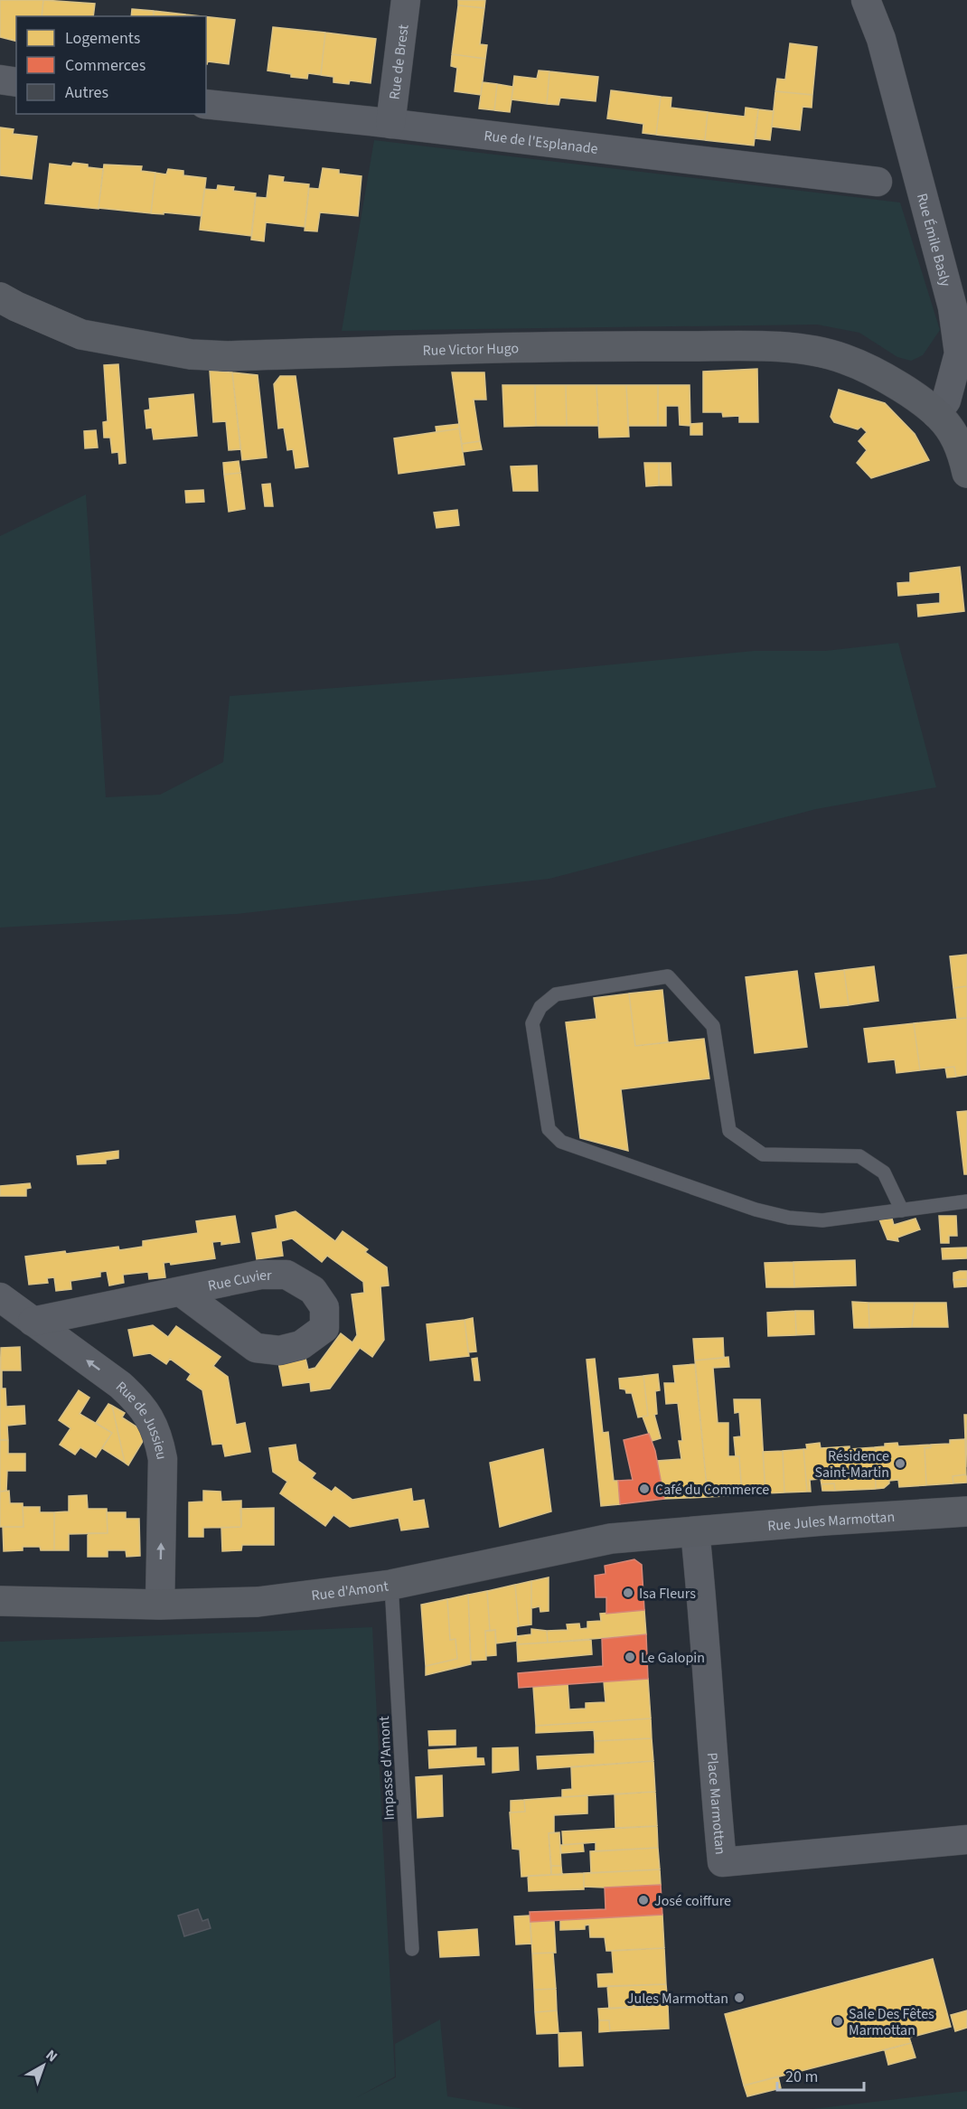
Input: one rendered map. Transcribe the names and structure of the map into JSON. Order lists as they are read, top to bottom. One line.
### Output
{"streets":{"street":["Rue de Brest","Rue de l'Esplanade","Rue Émile Basly","Rue Victor Hugo","Rue de Jussieu","Rue Jules Marmottan","Rue d'Amont","Place Marmottan"],"lane":["Impasse d'Amont"]},"crossings":[["Rue de Brest","Rue de l'Esplanade"],["Rue Émile Basly","Rue Victor Hugo"],["Rue de Jussieu","Rue d'Amont"],["Rue Jules Marmottan","Rue d'Amont"],["Rue Jules Marmottan","Place Marmottan"],["Rue d'Amont","Impasse d'Amont"],["Rue d'Amont","Place Marmottan"]],"one_way":["Rue de Jussieu"],"places":["Résidence Saint-Martin","Café du Commerce","Isa Fleurs","Le Galopin","José coiffure","Jules Marmottan","Sale Des Fêtes Marmottan"],"legend":["Logements","Commerces","Autres"],"scale_bar":"20 m","north":"top right"}
